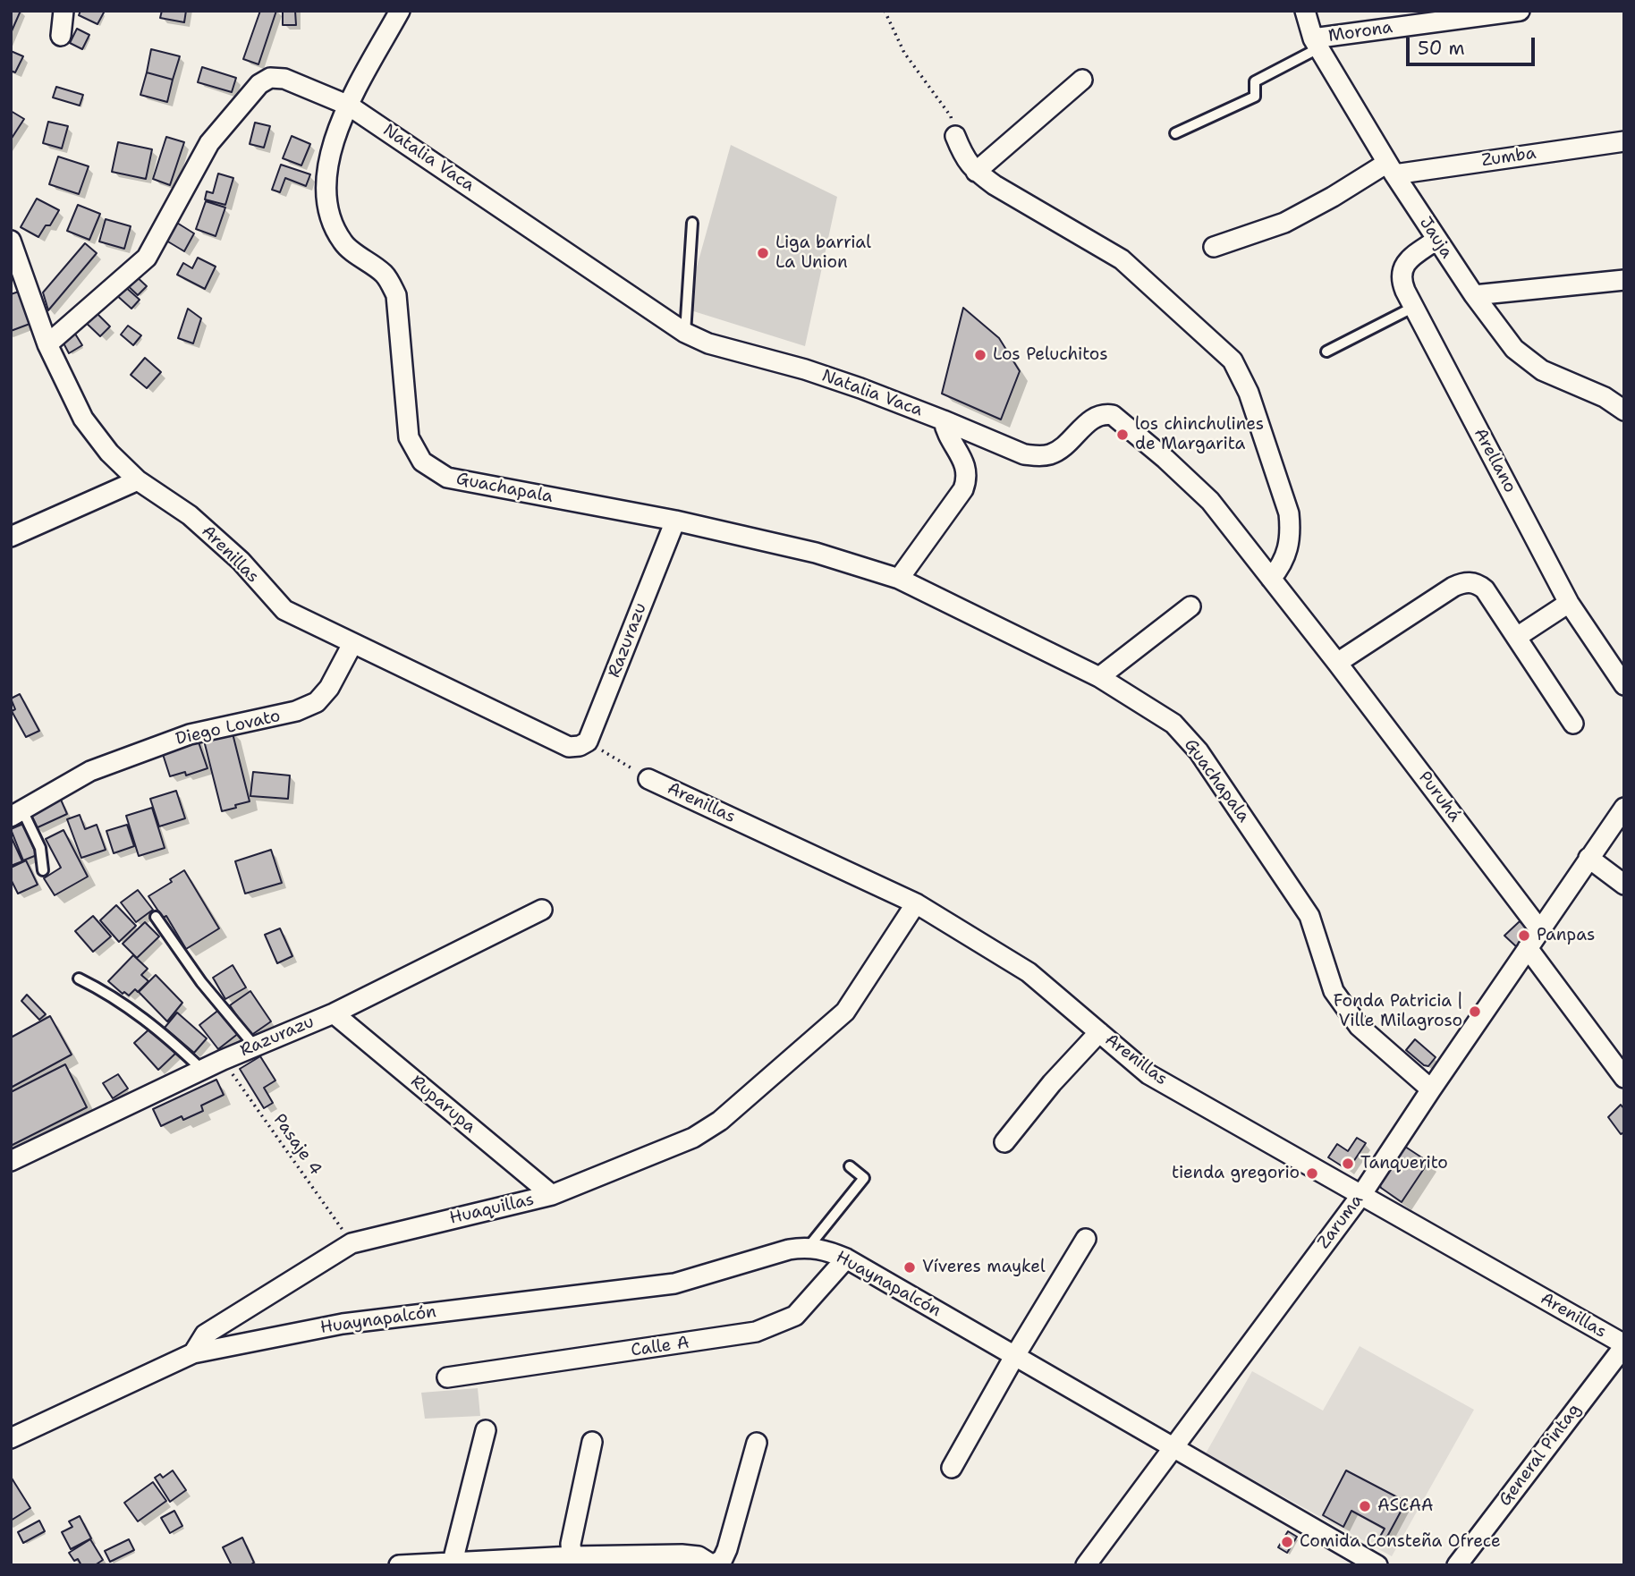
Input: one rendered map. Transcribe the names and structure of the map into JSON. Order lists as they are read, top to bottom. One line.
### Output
{"streets":{"street":["Morona","Zumba","Natalia Vaca","Jauja","Arellano","Guachapala","Arenillas","Razurazu","Diego Lovato","Puruhá","Ruparupa","Huaquillas","Zaruma","Huaynapalcón","Calle A","General Pintag"],"path":["Pasaje 4"]},"crossings":[["Morona","Jauja"],["Zumba","Jauja"],["Natalia Vaca","Guachapala"],["Natalia Vaca","Arenillas"],["Natalia Vaca","Puruhá"],["Jauja","Arellano"],["Guachapala","Razurazu"],["Guachapala","Zaruma"],["Arenillas","Razurazu"],["Arenillas","Diego Lovato"],["Arenillas","Huaquillas"],["Arenillas","Zaruma"],["Arenillas","General Pintag"],["Razurazu","Ruparupa"],["Razurazu","Pasaje 4"],["Puruhá","Zaruma"],["Ruparupa","Huaquillas"],["Pasaje 4","Huaquillas"],["Huaquillas","Huaynapalcón"],["Zaruma","Huaynapalcón"],["Huaynapalcón","Calle A"]],"places":["Liga barrial La Union","Los Peluchitos","los chinchulines de Margarita","Panpas","Fonda Patricia | Ville Milagroso","Tanquerito","tienda gregorio","Víveres maykel","ASCAA","Comida Consteña Ofrece"],"scale_bar":"50 m"}
